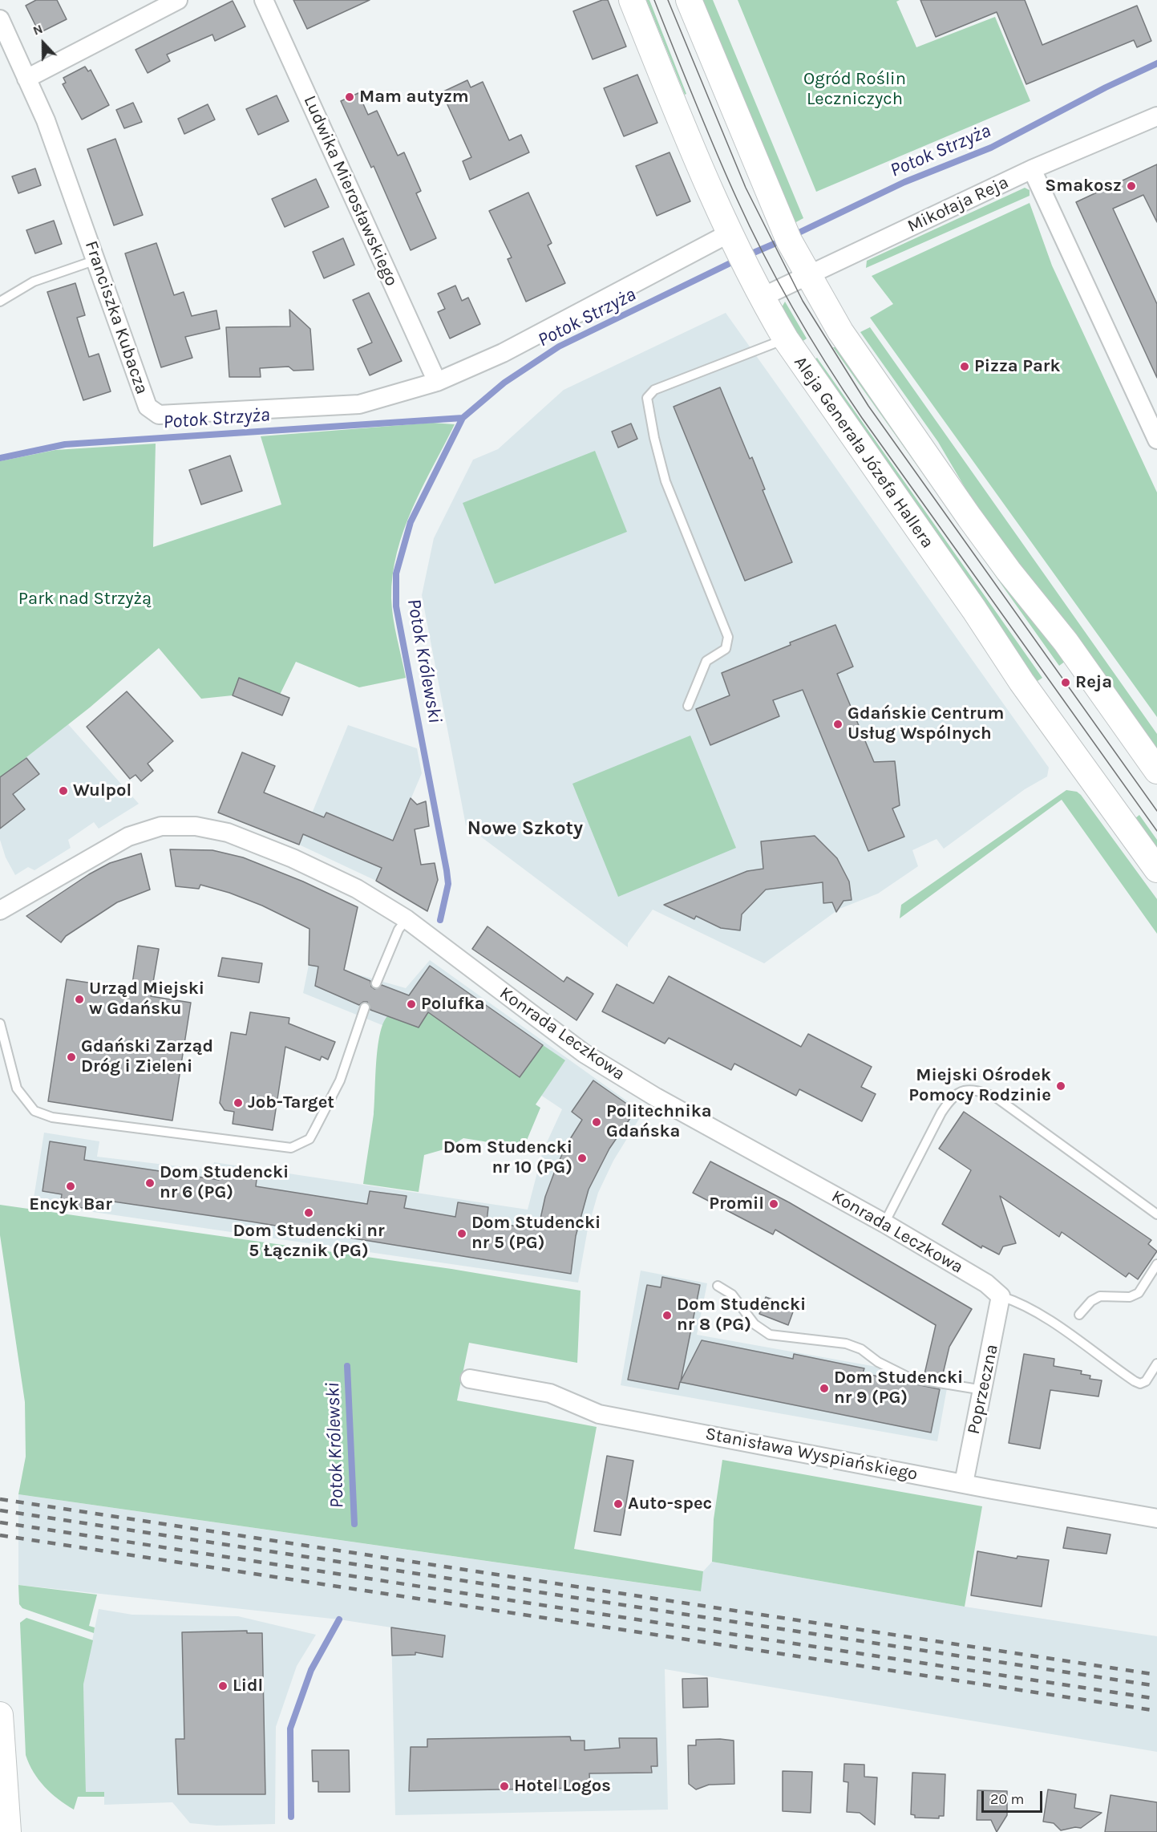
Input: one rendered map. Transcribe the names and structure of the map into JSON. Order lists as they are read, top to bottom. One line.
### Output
{"streets":{"main road":["Aleja Generała Józefa Hallera"],"street":["Ludwika Mierosławskiego","Mikołaja Reja","Franciszka Kubacza","Konrada Leczkowa","Poprzeczna","Stanisława Wyspiańskiego"]},"crossings":[["Ludwika Mierosławskiego","Franciszka Kubacza"],["Mikołaja Reja","Aleja Generała Józefa Hallera"],["Franciszka Kubacza","Aleja Generała Józefa Hallera"],["Konrada Leczkowa","Poprzeczna"],["Poprzeczna","Stanisława Wyspiańskiego"]],"districts":["Nowe Szkoty"],"water":["Potok Strzyża","Potok Królewski"],"parks":["Ogród Roślin Leczniczych","Park nad Strzyżą"],"places":["Mam autyzm","Smakosz","Pizza Park","Reja","Gdańskie Centrum Usług Wspólnych","Wulpol","Urząd Miejski w Gdańsku","Polufka","Gdański Zarząd Dróg i Zieleni","Miejski Ośrodek Pomocy Rodzinie","Job-Target","Politechnika Gdańska","Dom Studencki nr 10 (PG)","Dom Studencki nr 6 (PG)","Encyk Bar","Promil","Dom Studencki nr 5 Łącznik (PG)","Dom Studencki nr 5 (PG)","Dom Studencki nr 8 (PG)","Dom Studencki nr 9 (PG)","Auto-spec","Lidl","Hotel Logos"],"scale_bar":"20 m","north":"top"}
